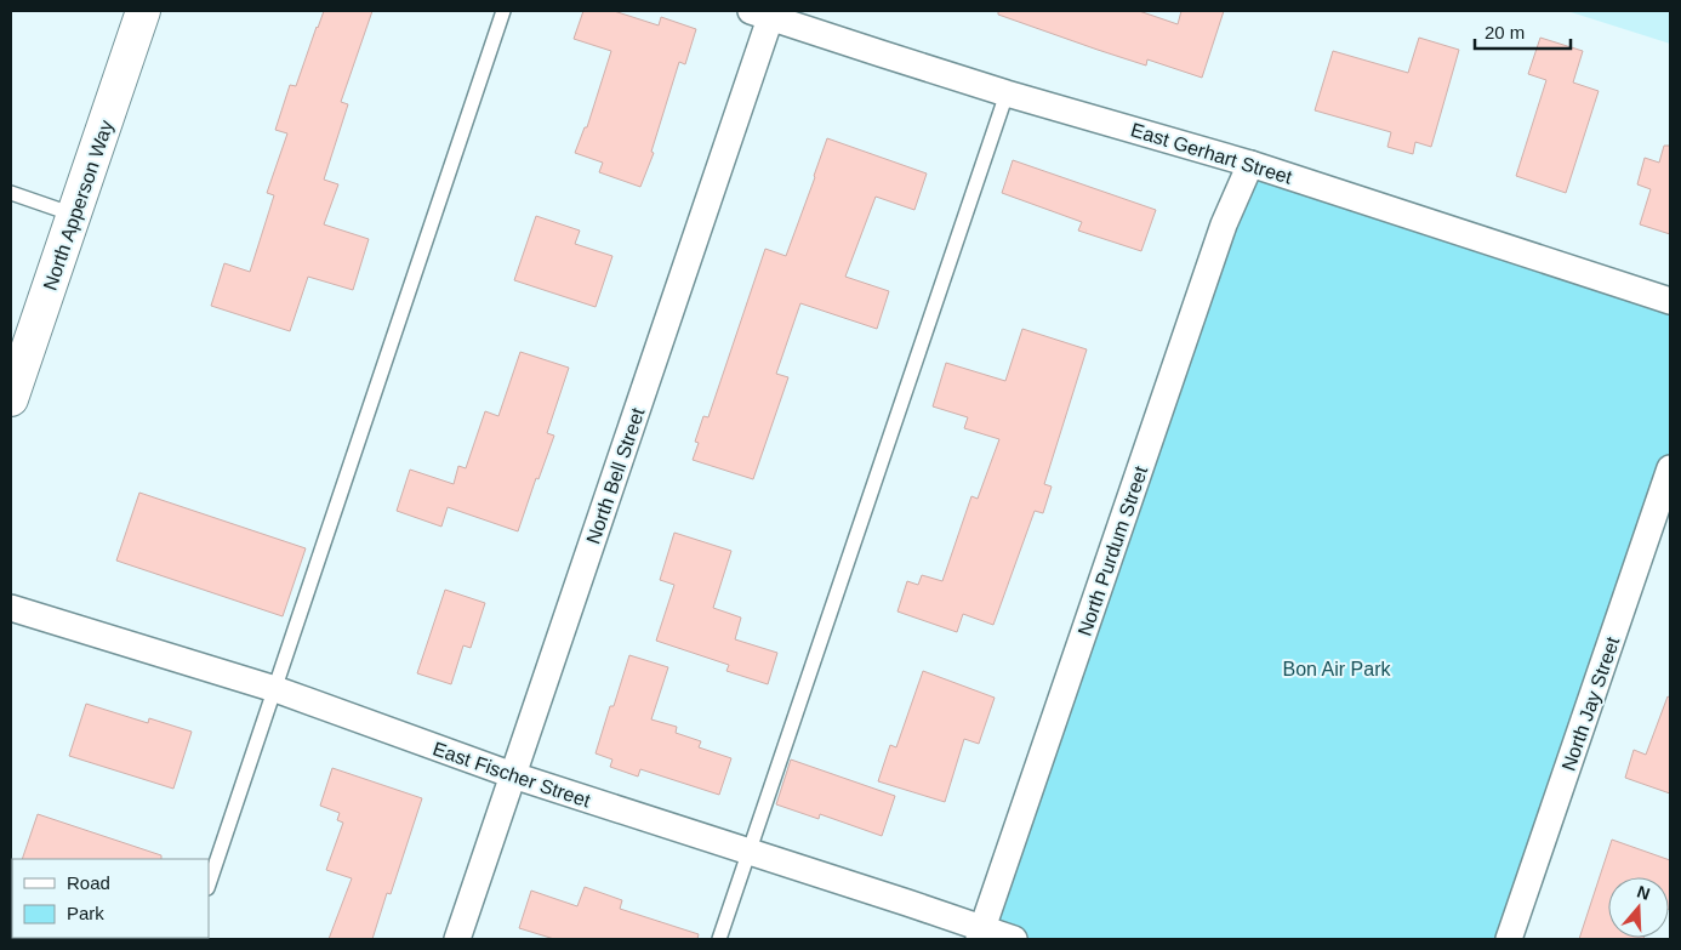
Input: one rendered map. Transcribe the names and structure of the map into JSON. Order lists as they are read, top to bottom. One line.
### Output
{"streets":{"main road":["North Apperson Way"],"street":["East Gerhart Street","North Bell Street","North Purdum Street","North Jay Street","East Fischer Street"]},"crossings":[["East Gerhart Street","North Bell Street"],["East Gerhart Street","North Purdum Street"],["North Bell Street","East Fischer Street"],["North Purdum Street","East Fischer Street"]],"parks":["Bon Air Park"],"legend":["Road","Park"],"scale_bar":"20 m","north":"top"}
